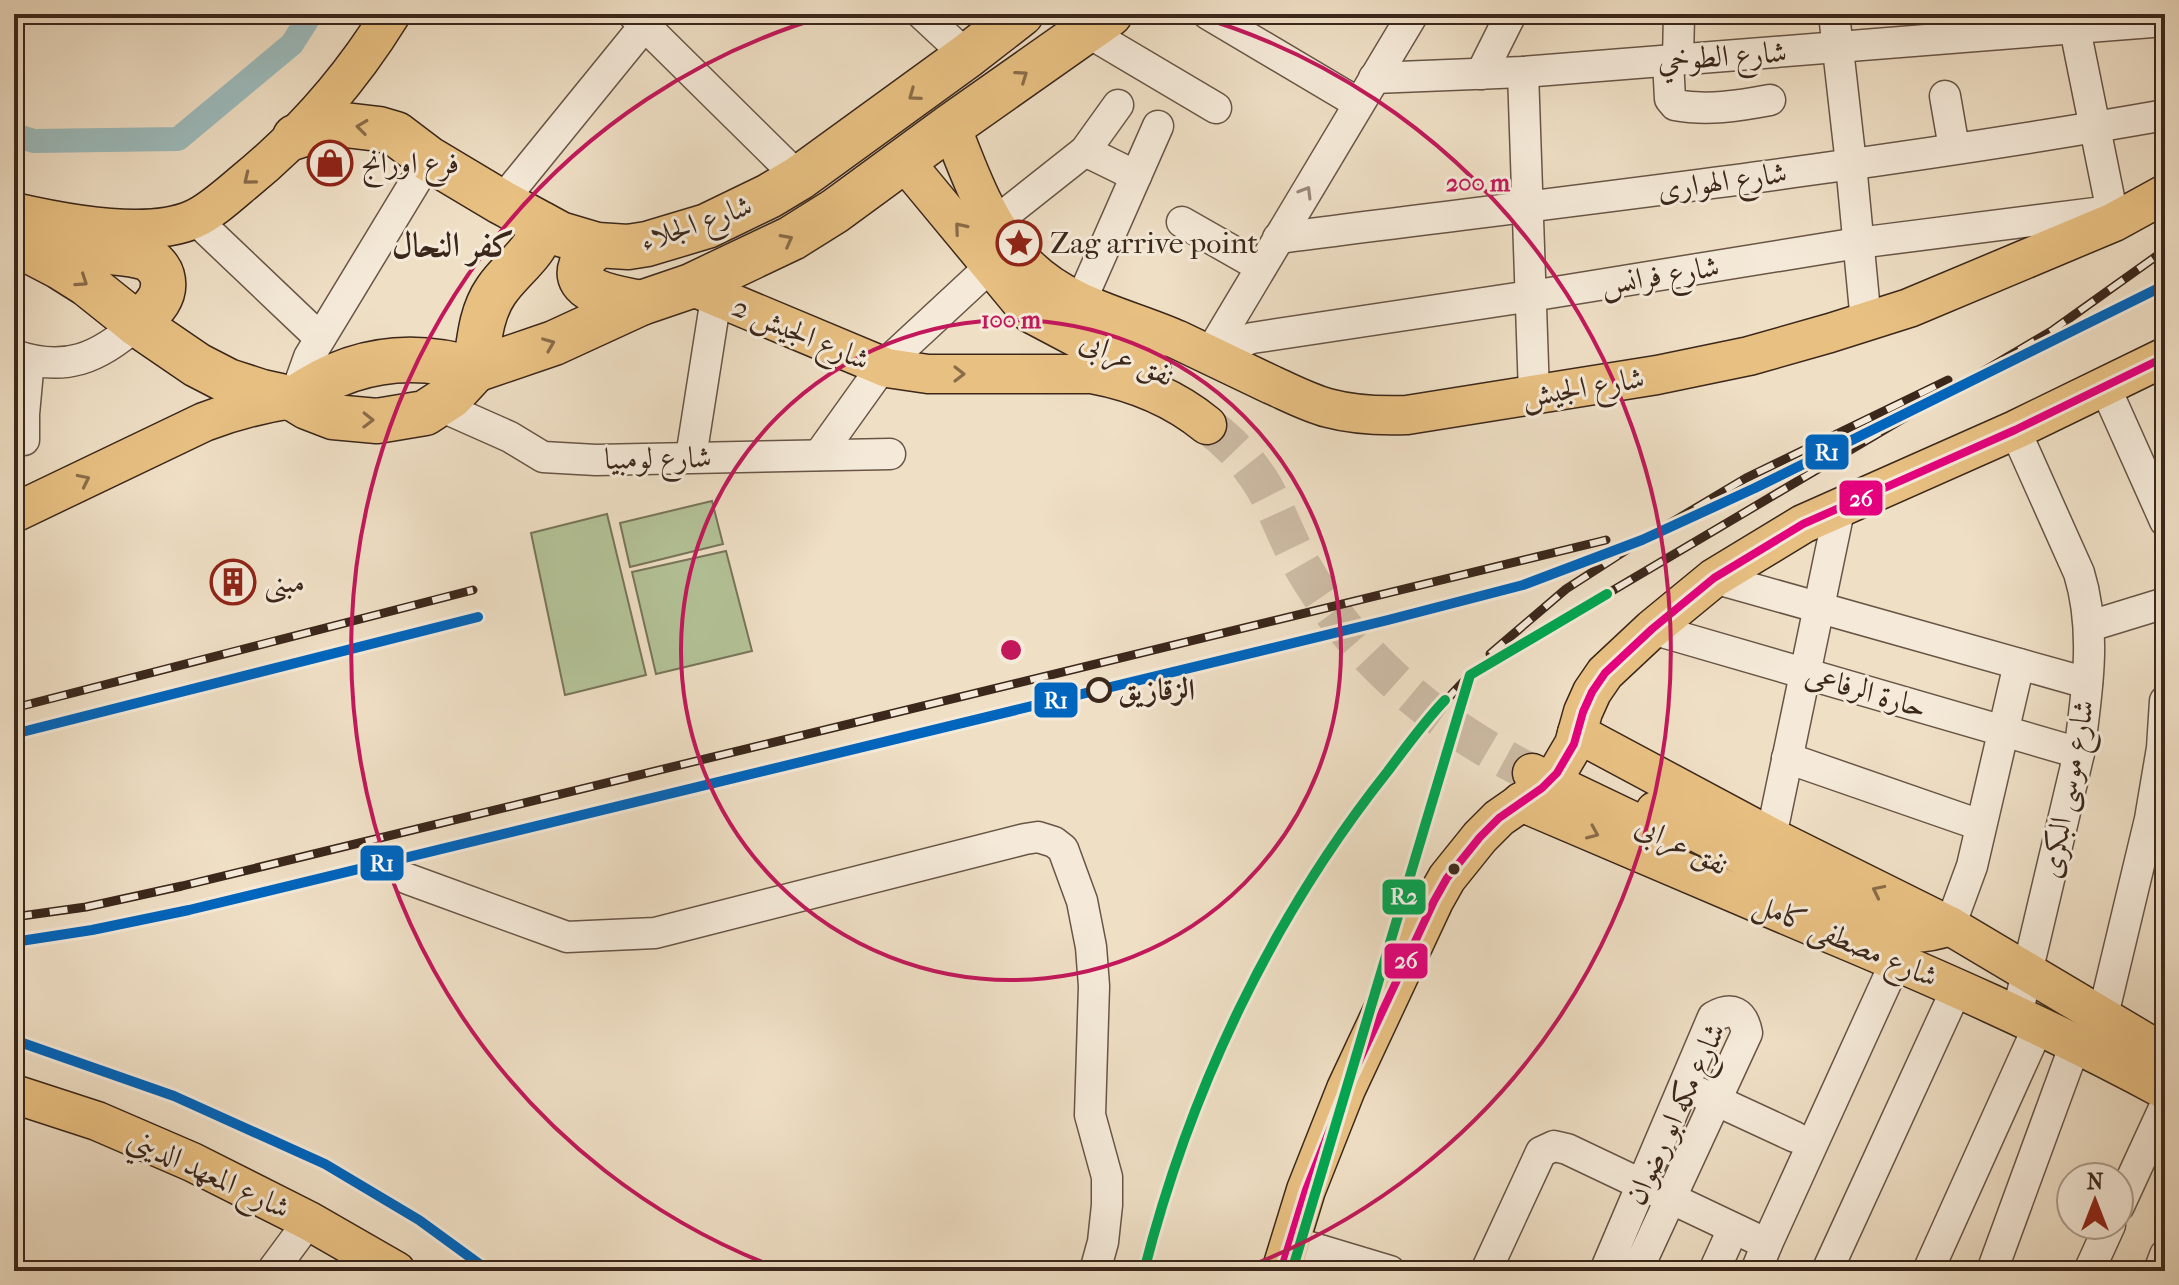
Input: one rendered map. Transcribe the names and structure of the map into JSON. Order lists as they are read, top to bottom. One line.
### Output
{"streets":{"highway":["شارع الجلاء"],"main road":["شارع الجيش 2","نفق عرابى","شارع الجيش","شارع مصطفى كامل","شارع المعهد الديني"],"street":["شارع الطوخي","شارع الهوارى","شارع فرانس","شارع لومبيا","حارة الرفاعى","شارع موسى البكرى","شارع مكه ابو رضوان"]},"crossings":[["شارع الجلاء","شارع الجيش 2"],["شارع الجلاء","نفق عرابى"],["شارع فرانس","شارع الجيش"],["شارع الجيش 2","نفق عرابى"],["شارع الجيش 2","شارع الجيش"],["نفق عرابى","شارع الجيش"],["نفق عرابى","شارع مصطفى كامل"],["حارة الرفاعى","شارع موسى البكرى"],["شارع موسى البكرى","شارع مصطفى كامل"]],"districts":["كفر النحال"],"places":{"shop":["فرع اورانج"],"place":["Zag arrive point"],"building":["مبنى"],"other":["الزقازيق"]},"lines":["transit line R1","transit line 26","transit line R2"],"north":"top","rings":["200 m","100 m"]}
